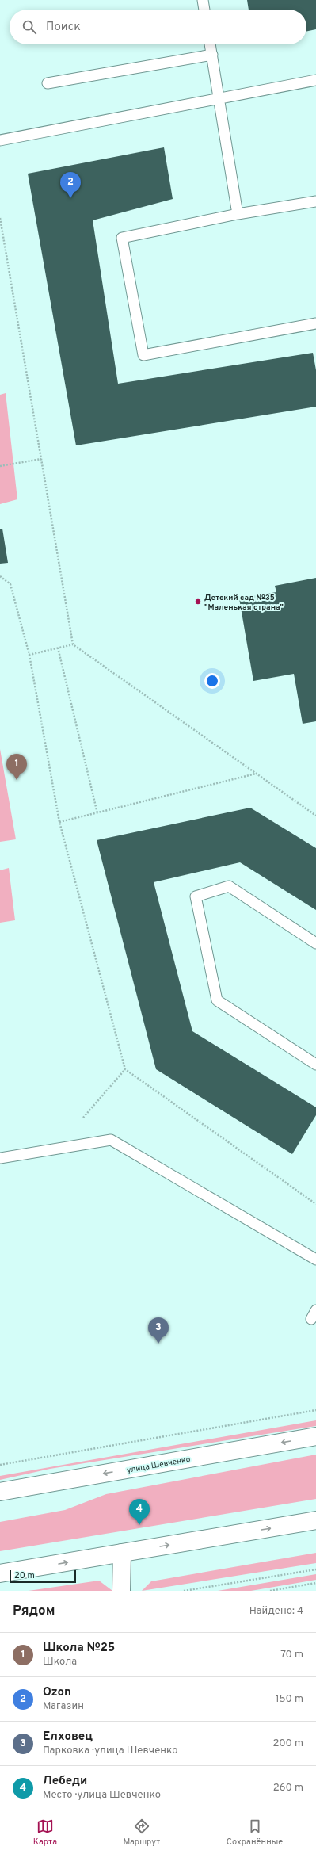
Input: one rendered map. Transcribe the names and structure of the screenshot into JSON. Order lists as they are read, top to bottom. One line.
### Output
{"streets":{"main road":["улица Шевченко"]},"places":["Детский сад №35 \"Маленькая страна\""],"scale_bar":"20 m","page":{"search":"Поиск","pins":["2","1","3","4"],"scale":"20 m","heading":["Рядом","Найдено: 4"],"list":[{"mark":"1","name":"Школа №25","note":"Школа","value":"70 m"},{"mark":"2","name":"Ozon","note":"Магазин","value":"150 m"},{"mark":"3","name":"Елховец","note":"Парковка · улица Шевченко","value":"200 m"},{"mark":"4","name":"Лебеди","note":"Место · улица Шевченко","value":"260 m"}],"nav":["Карта","Маршрут","Сохранённые"]}}
